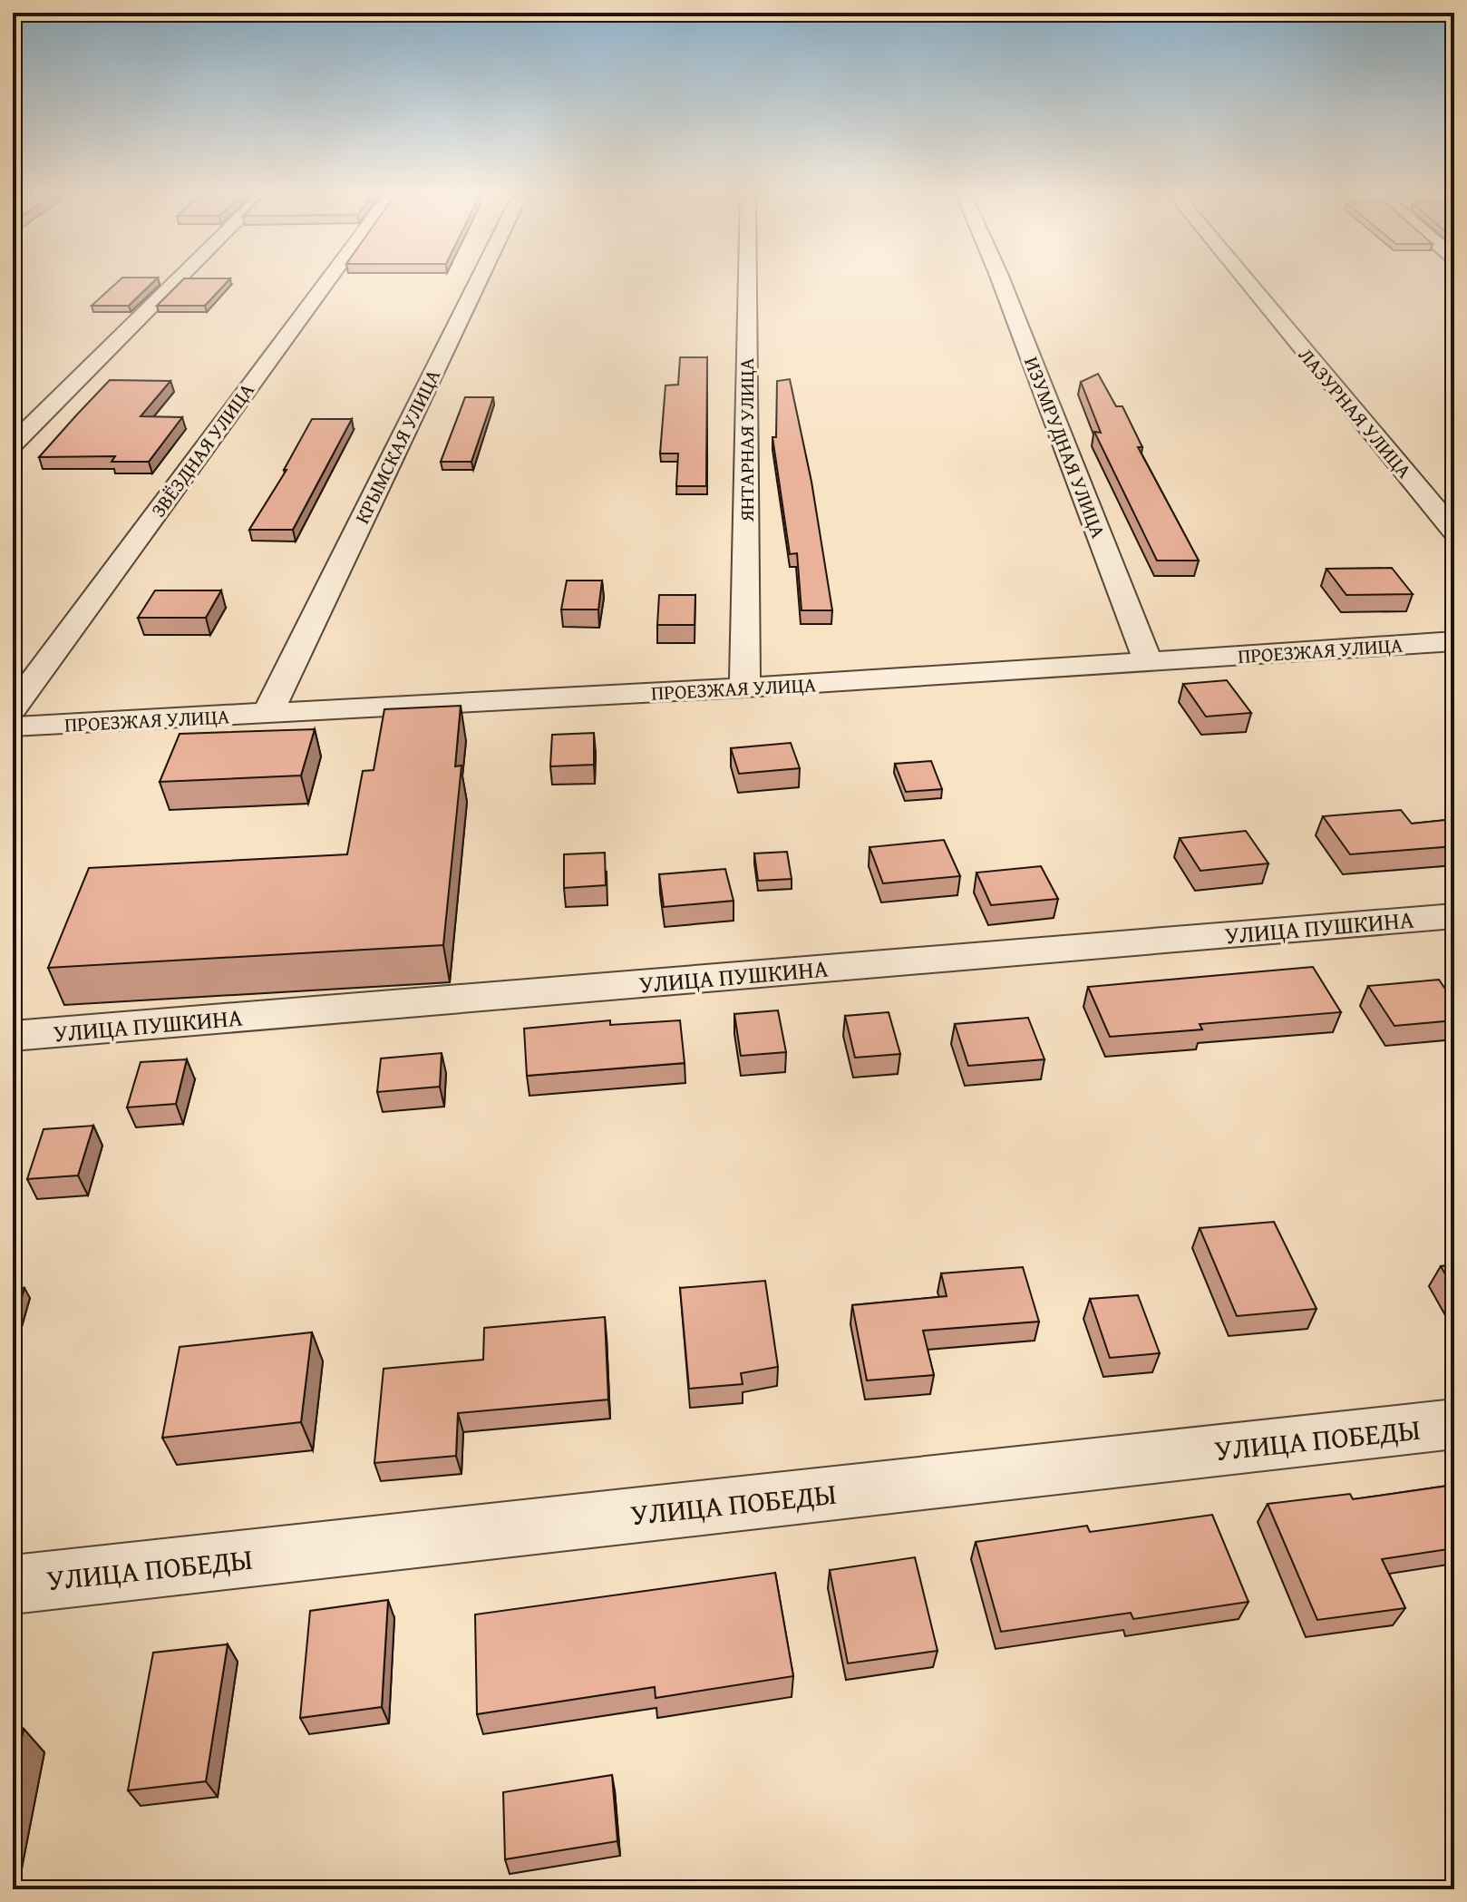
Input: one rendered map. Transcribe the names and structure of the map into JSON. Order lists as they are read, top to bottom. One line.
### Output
{"streets":{"street":["ЛАЗУРНАЯ УЛИЦА","ЯНТАРНАЯ УЛИЦА","КРЫМСКАЯ УЛИЦА","ИЗУМРУДНАЯ УЛИЦА","ЗВЁЗДНАЯ УЛИЦА","ПРОЕЗЖАЯ УЛИЦА","УЛИЦА ПУШКИНА","УЛИЦА ПОБЕДЫ"]},"crossings":[["ЯНТАРНАЯ УЛИЦА","ПРОЕЗЖАЯ УЛИЦА"],["КРЫМСКАЯ УЛИЦА","ПРОЕЗЖАЯ УЛИЦА"],["ИЗУМРУДНАЯ УЛИЦА","ПРОЕЗЖАЯ УЛИЦА"]]}
